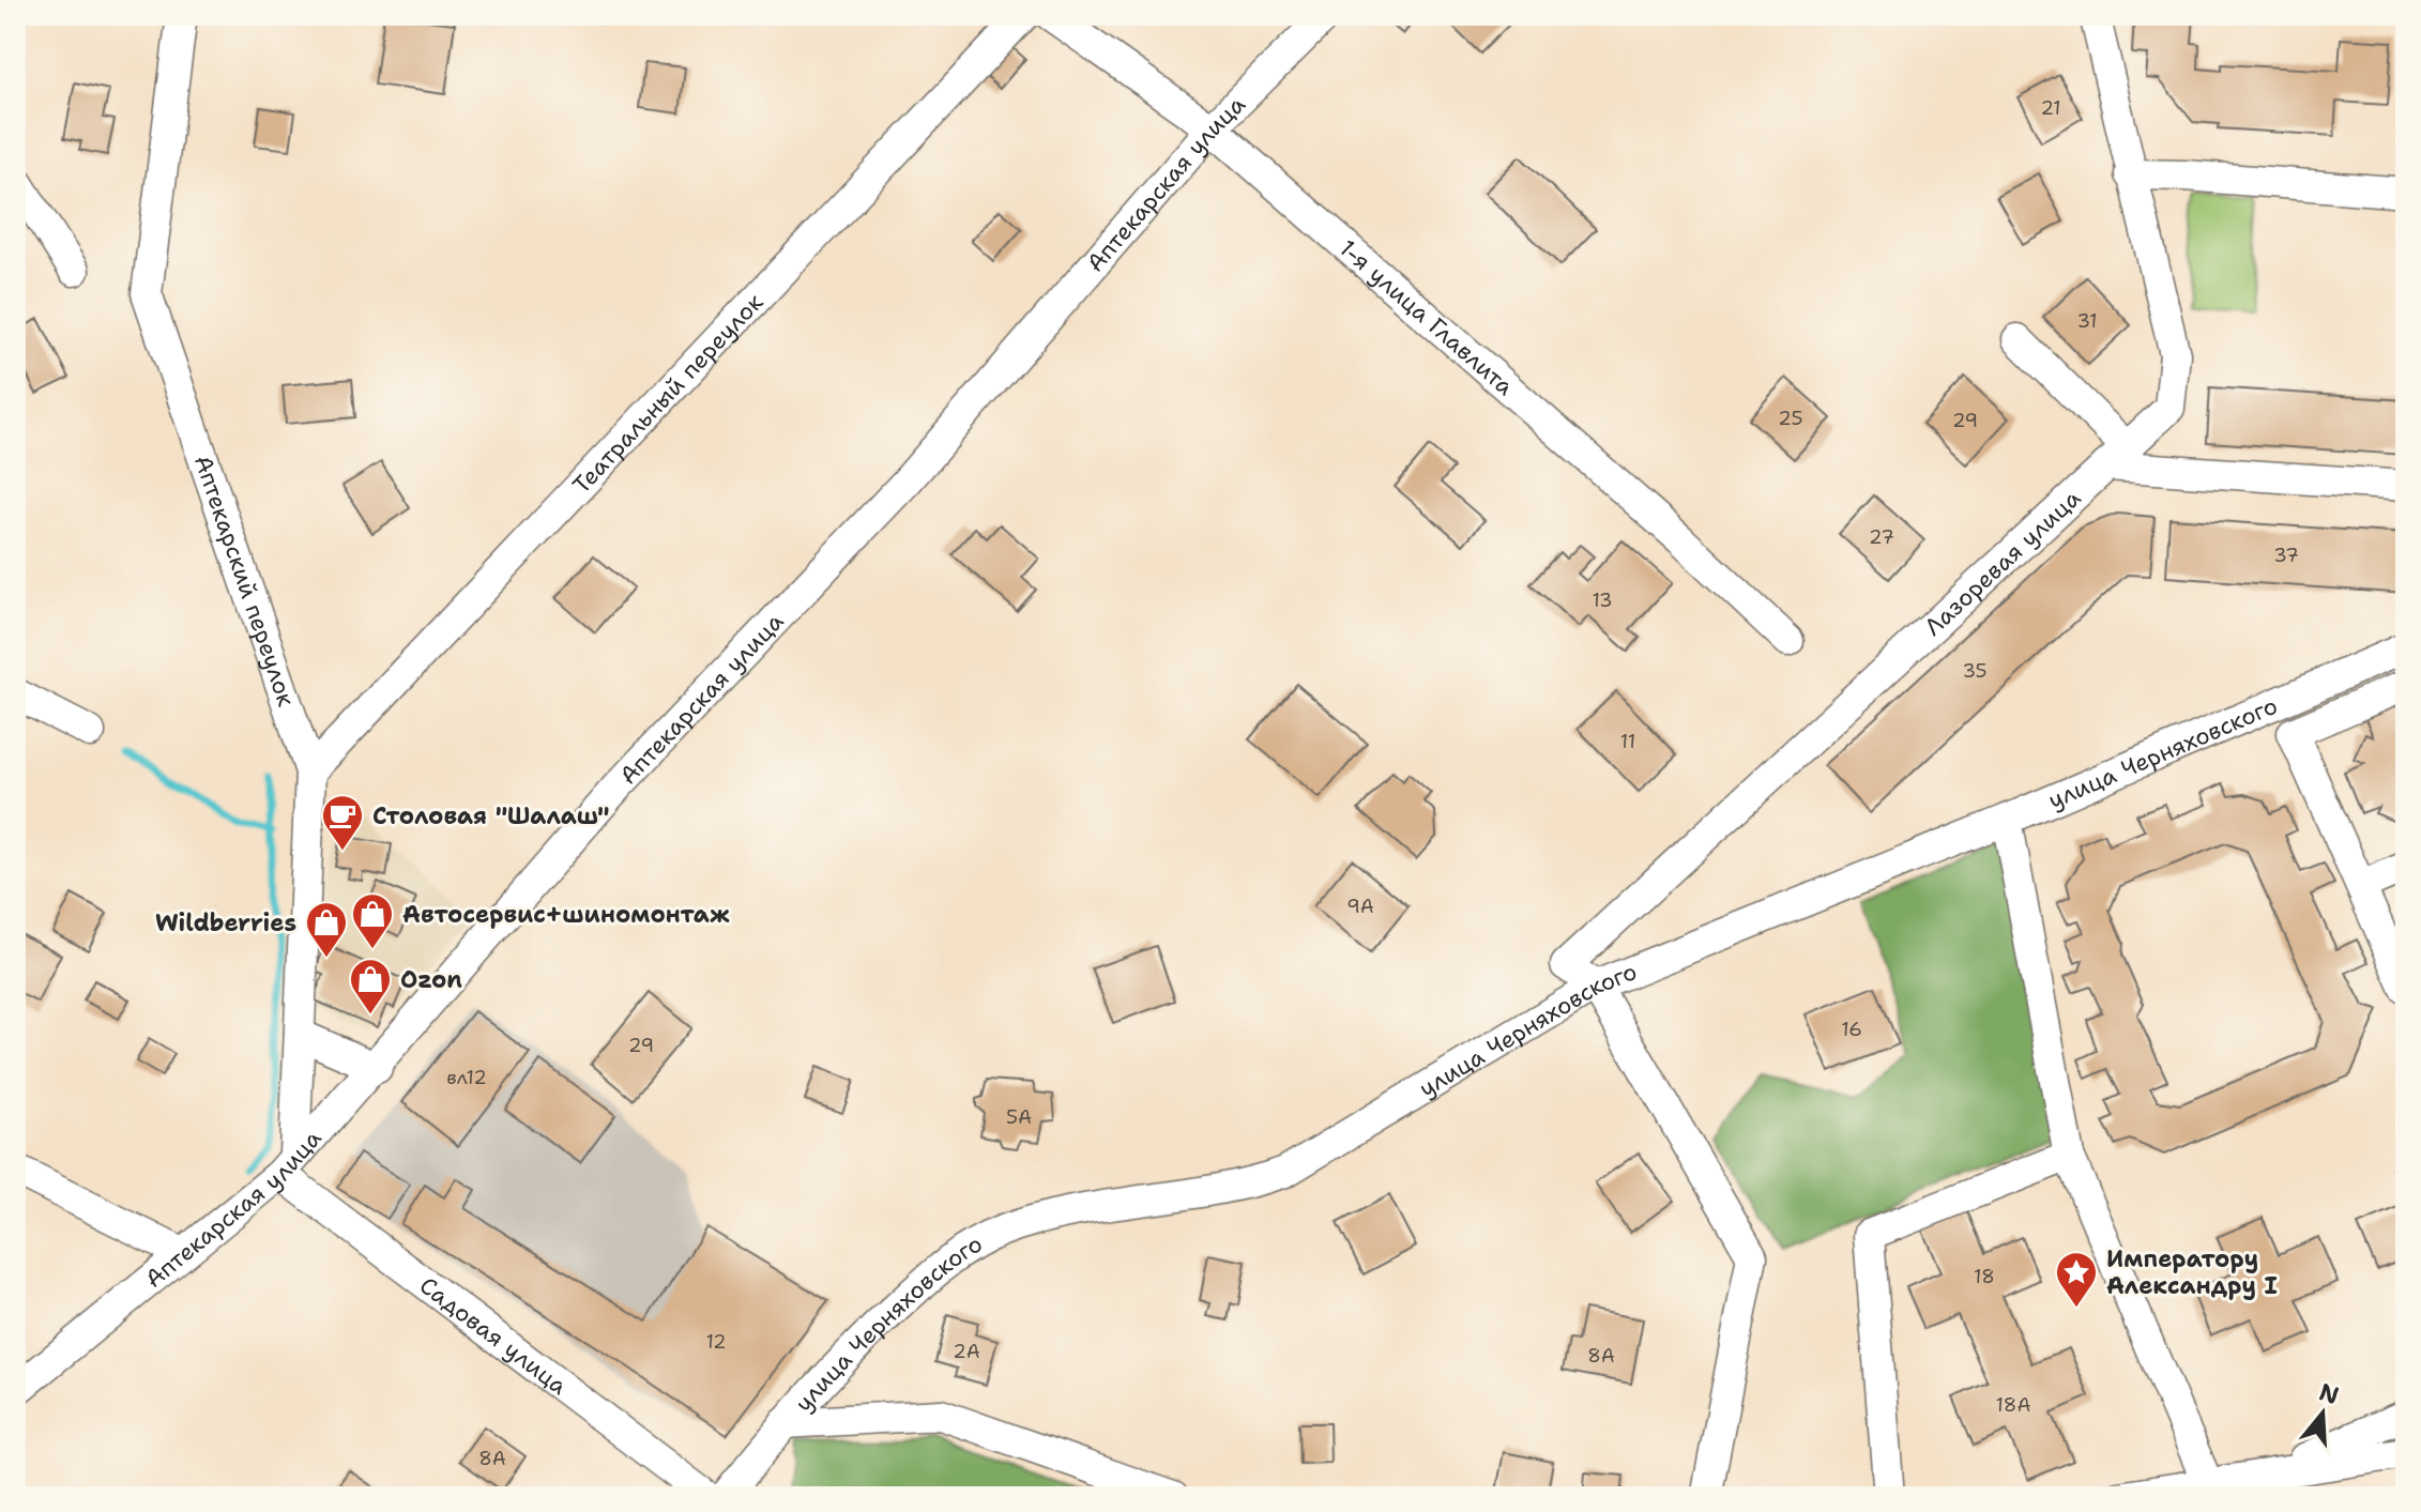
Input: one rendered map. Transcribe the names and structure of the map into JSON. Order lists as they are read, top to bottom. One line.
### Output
{"streets":{"street":["Аптекарская улица","1-я улица Главлита","Театральный переулок","Лазоревая улица","Аптекарский переулок","улица Черняховского","Садовая улица"]},"crossings":[["Аптекарская улица","1-я улица Главлита"],["Аптекарская улица","Аптекарский переулок"],["Аптекарская улица","Садовая улица"],["Театральный переулок","Аптекарский переулок"],["Лазоревая улица","улица Черняховского"],["Аптекарский переулок","Садовая улица"]],"places":{"cafe":["Столовая \"Шалаш\""],"shop":["Автосервис+шиномонтаж","Wildberries","Ozon"],"place":["Императору Александру I"]},"house_numbers":["21","31","25","29","27","37","13","35","11","9А","16","29","вл12","5А","18","12","2А","8А","18А","8А"],"north":"top"}
